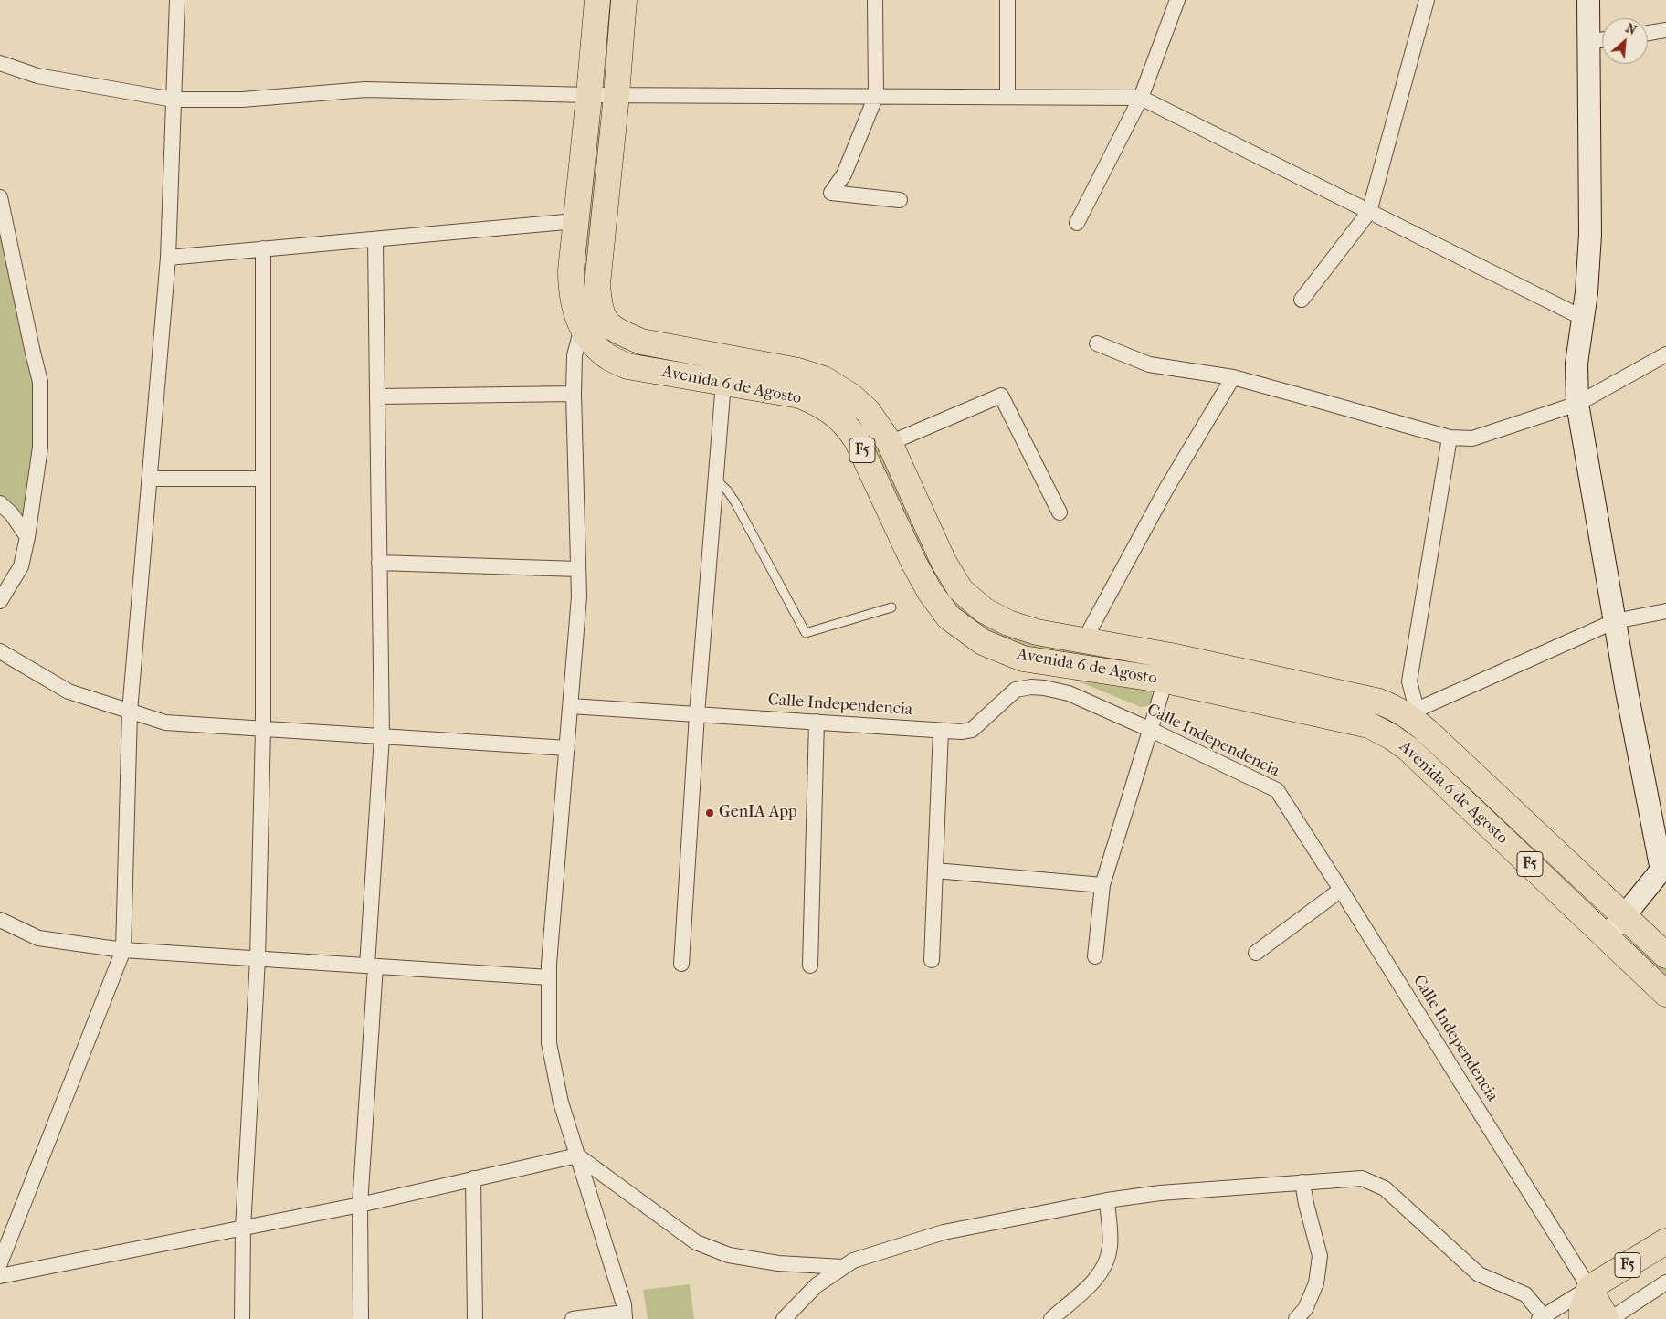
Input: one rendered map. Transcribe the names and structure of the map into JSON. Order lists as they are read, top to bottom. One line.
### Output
{"streets":{"highway":["Avenida 6 de Agosto","F5"],"street":["Calle Independencia"]},"crossings":[["F5","Calle Independencia"]],"places":["GenIA App"],"north":"top right"}
